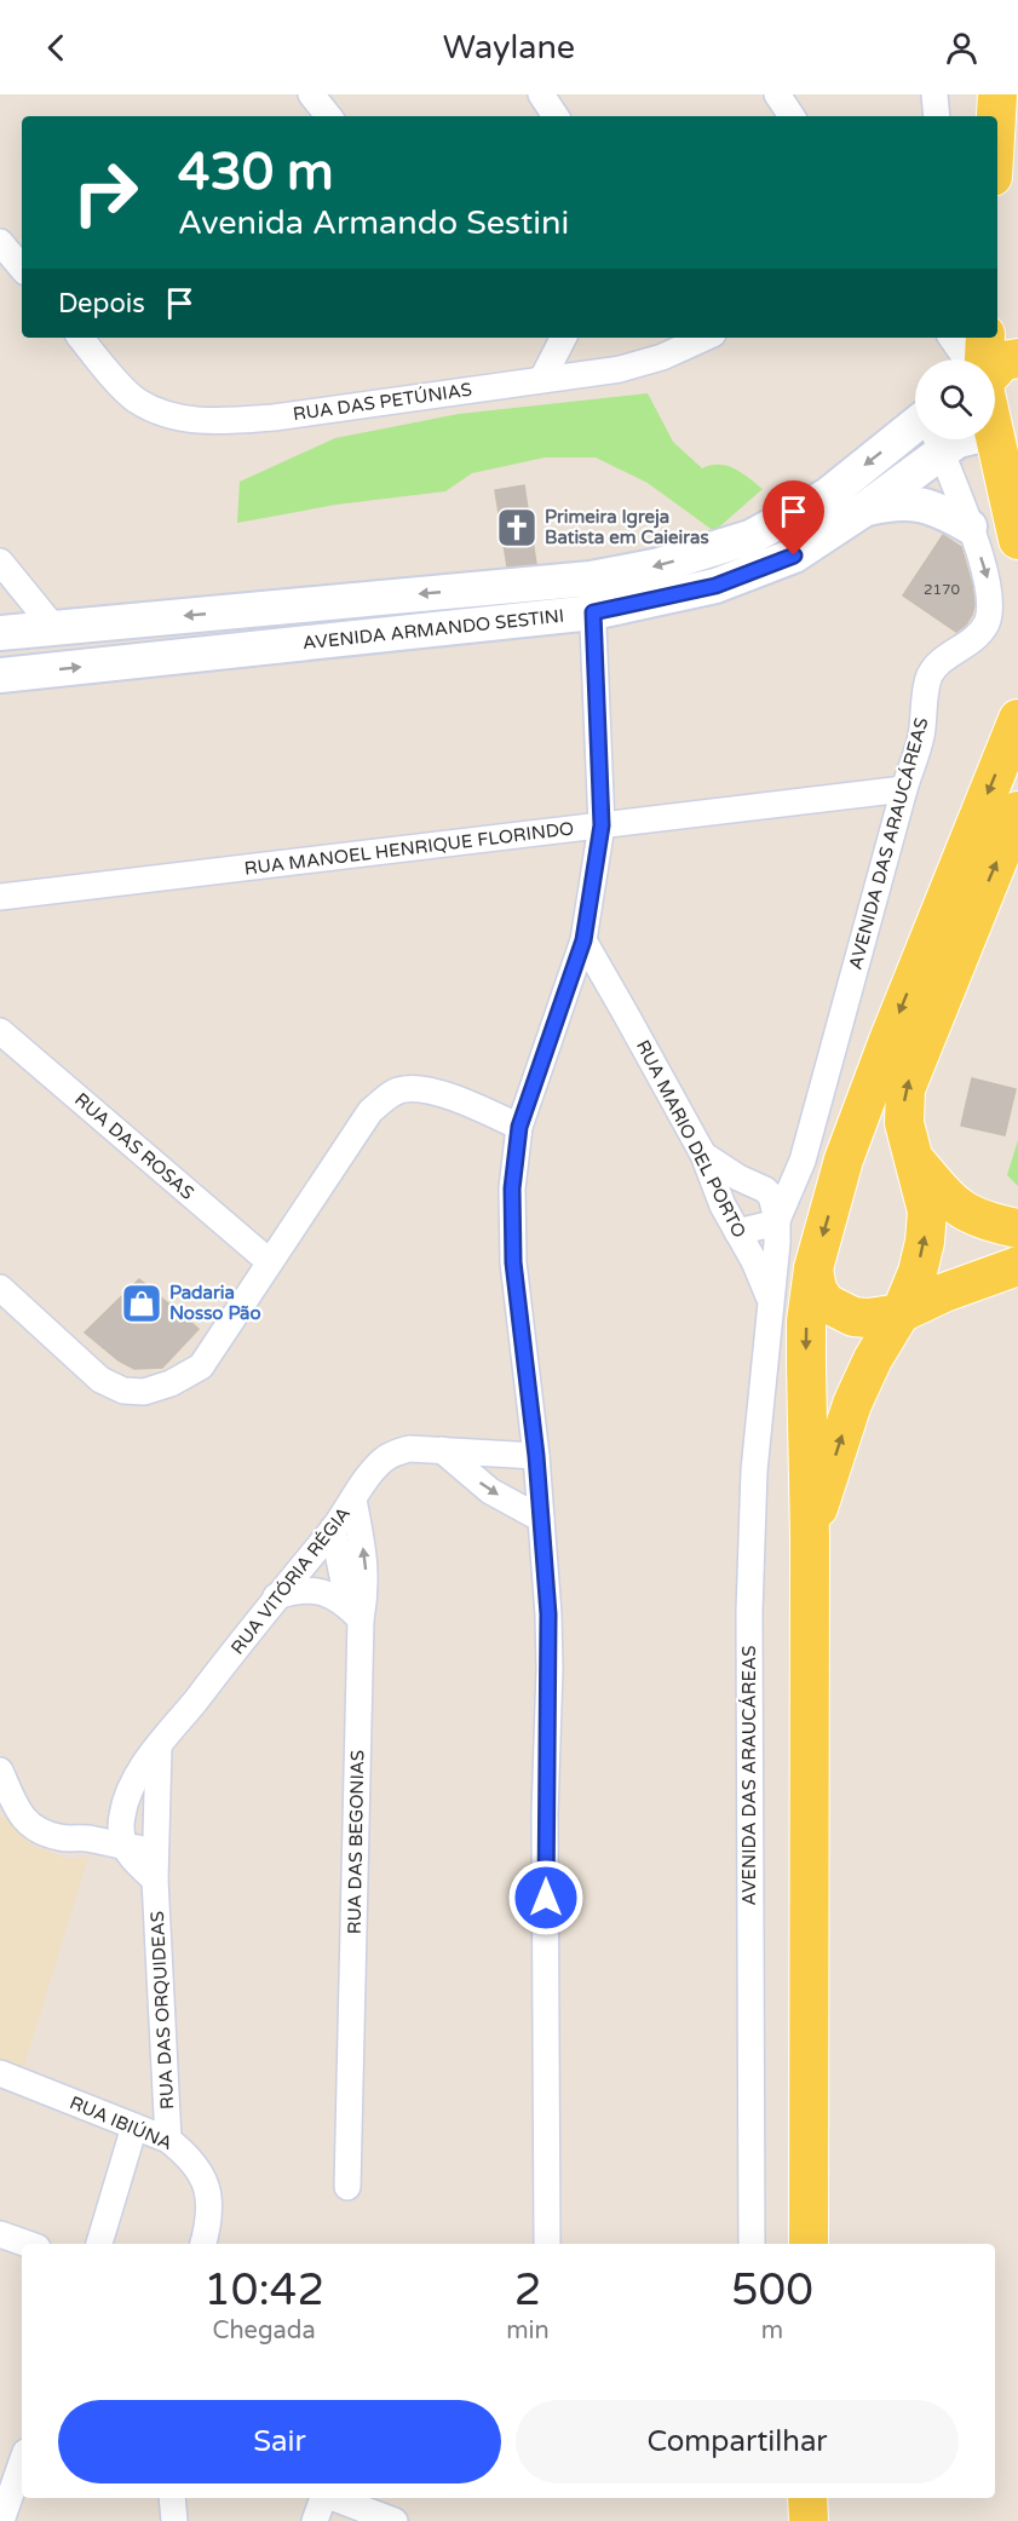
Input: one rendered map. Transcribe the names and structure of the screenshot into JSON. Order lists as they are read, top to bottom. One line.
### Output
{"streets":{"street":["RUA DAS PETÚNIAS","AVENIDA ARMANDO SESTINI","AVENIDA DAS ARAUCÁREAS","RUA MANOEL HENRIQUE FLORINDO","RUA MARIO DEL PORTO","RUA DAS ROSAS","RUA VITÓRIA RÉGIA","RUA DAS BEGONIAS","RUA DAS ORQUIDEAS","RUA IBIÚNA"]},"crossings":[["AVENIDA ARMANDO SESTINI","AVENIDA DAS ARAUCÁREAS"],["AVENIDA DAS ARAUCÁREAS","RUA MANOEL HENRIQUE FLORINDO"],["AVENIDA DAS ARAUCÁREAS","RUA MARIO DEL PORTO"],["RUA VITÓRIA RÉGIA","RUA DAS BEGONIAS"],["RUA DAS ORQUIDEAS","RUA IBIÚNA"]],"places":{"church":["Primeira Igreja Batista em Caieiras"],"shop":["Padaria Nosso Pão"]},"house_numbers":["2170"],"page":{"header":"Waylane","turn":["430 m","Avenida Armando Sestini"],"then":"Depois","eta":["10:42","Chegada","2","min","500","m"],"buttons":["Sair","Compartilhar"]}}
